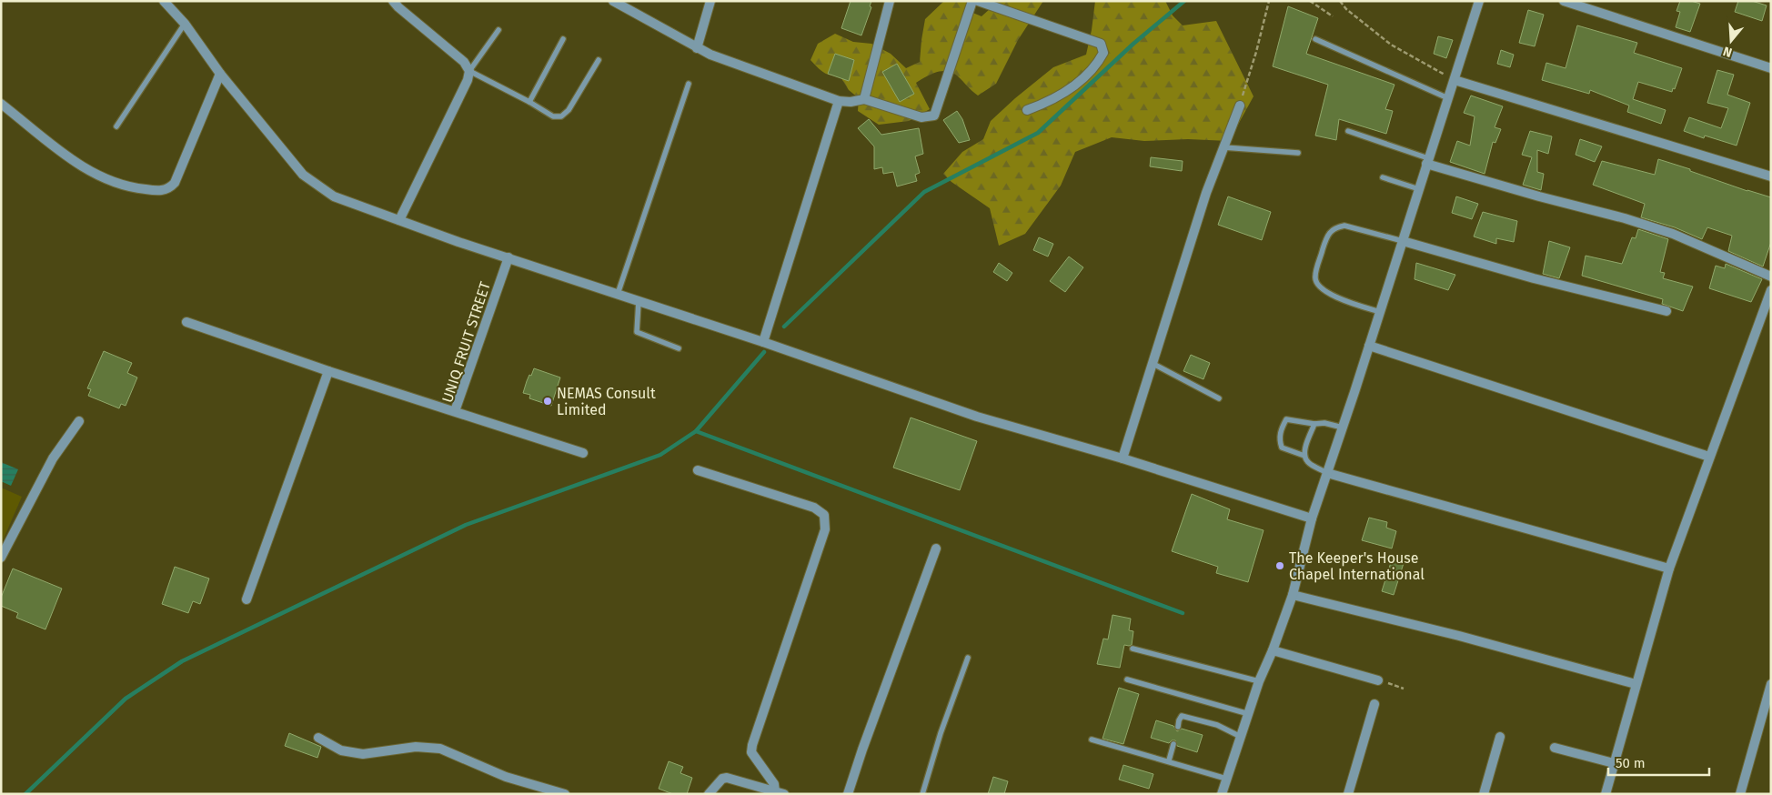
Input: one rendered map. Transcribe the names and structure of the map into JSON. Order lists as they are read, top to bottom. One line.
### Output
{"streets":{"street":["UNIQ FRUIT STREET"]},"places":["NEMAS Consult Limited","The Keeper's House Chapel International"],"scale_bar":"50 m","north":"bottom"}
